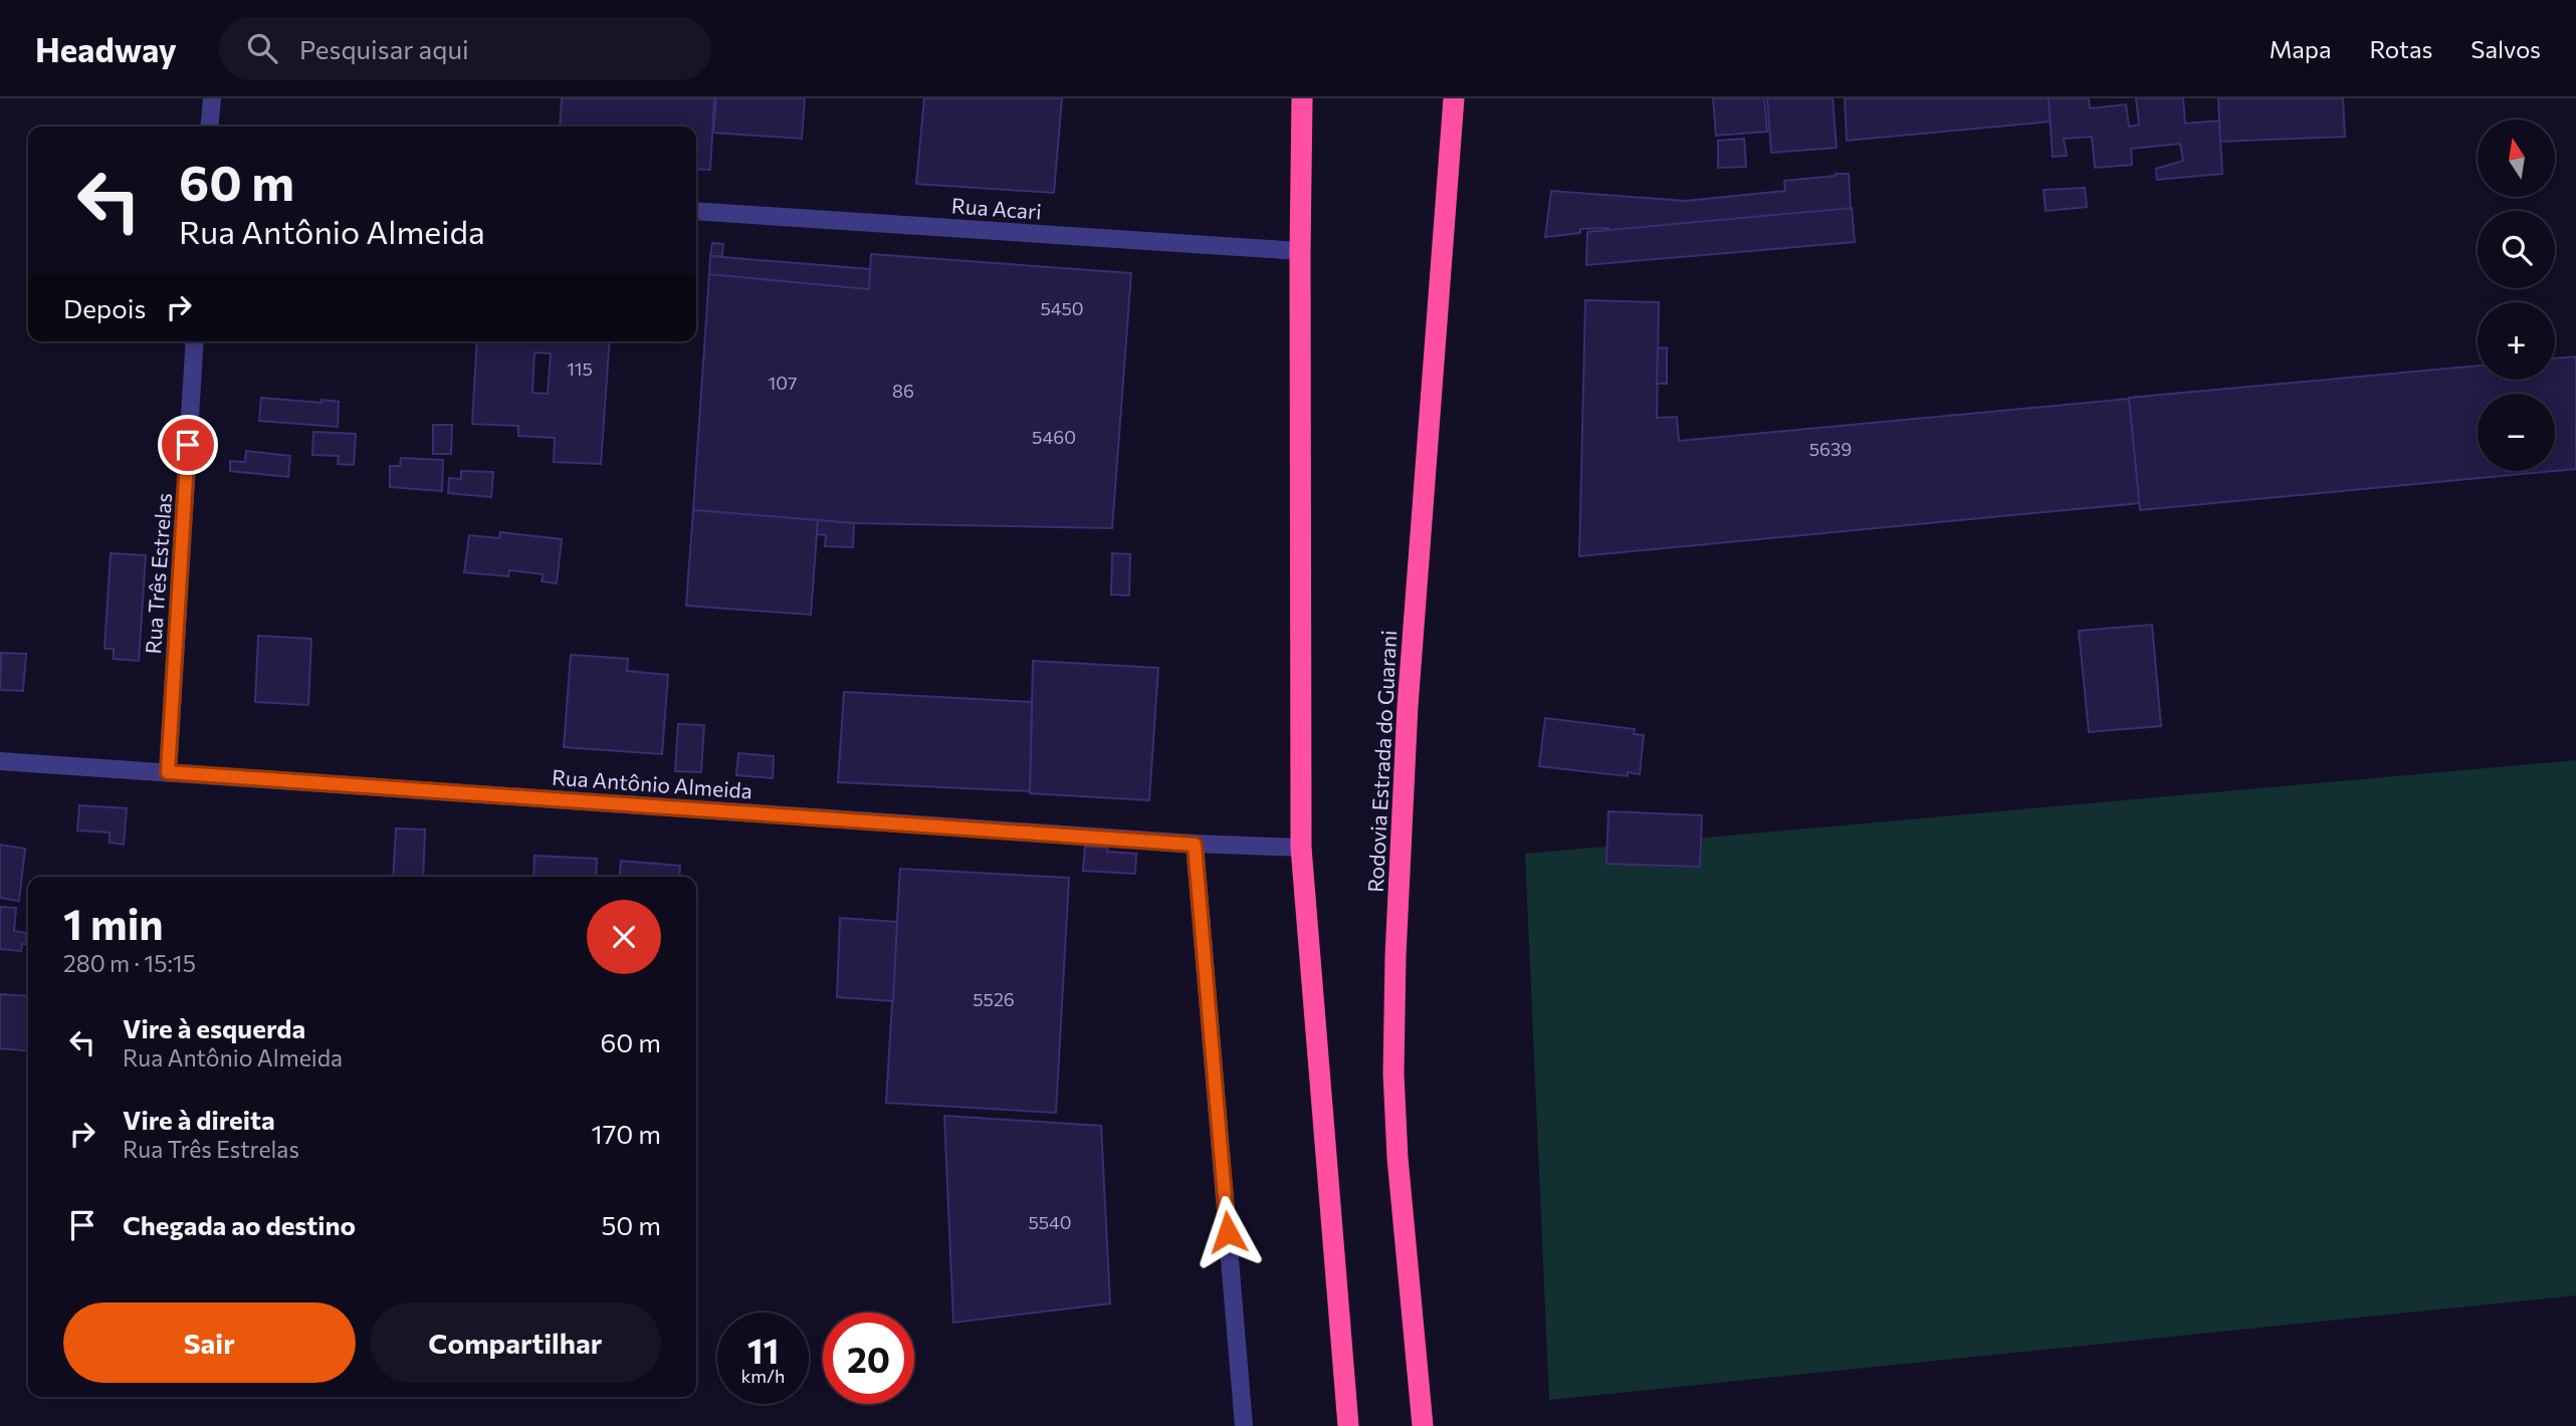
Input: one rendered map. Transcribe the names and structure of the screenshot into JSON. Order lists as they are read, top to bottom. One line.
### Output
{"streets":{"highway":["Rodovia Estrada do Guarani"],"street":["Rua Acari","Rua Três Estrelas","Rua Antônio Almeida"]},"crossings":[["Rua Três Estrelas","Rua Antônio Almeida"]],"house_numbers":["5450","115","107","86","5460","5639","5526","5540"],"north":"top","page":{"header":"Headway","search":"Pesquisar aqui","nav":["Mapa","Rotas","Salvos"],"map_buttons":["+","−"],"turn":["60 m","Rua Antônio Almeida"],"then":"Depois","heading":["1 min","280 m · 15:15"],"list":[{"name":"Vire à esquerda","note":"Rua Antônio Almeida","value":"60 m"},{"name":"Vire à direita","note":"Rua Três Estrelas","value":"170 m"},{"name":"Chegada ao destino","value":"50 m"}],"buttons":["Sair","Compartilhar"],"speed":"11 km/h","limit":"20"}}
